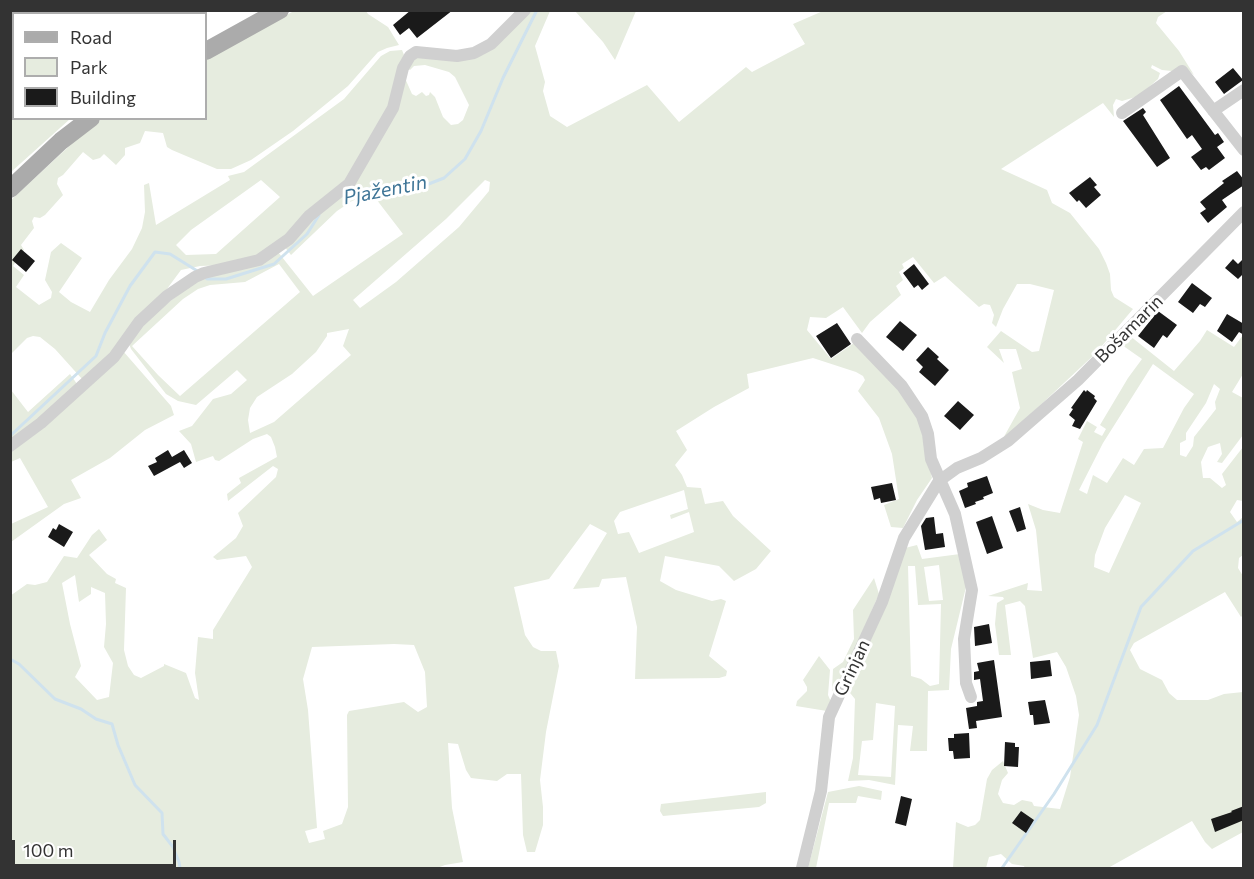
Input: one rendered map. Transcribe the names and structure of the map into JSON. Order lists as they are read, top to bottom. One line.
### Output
{"streets":{"street":["Bošamarin","Grinjan"]},"crossings":[["Bošamarin","Grinjan"]],"water":["Pjažentin"],"legend":["Road","Park","Building"],"scale_bar":"100 m"}
